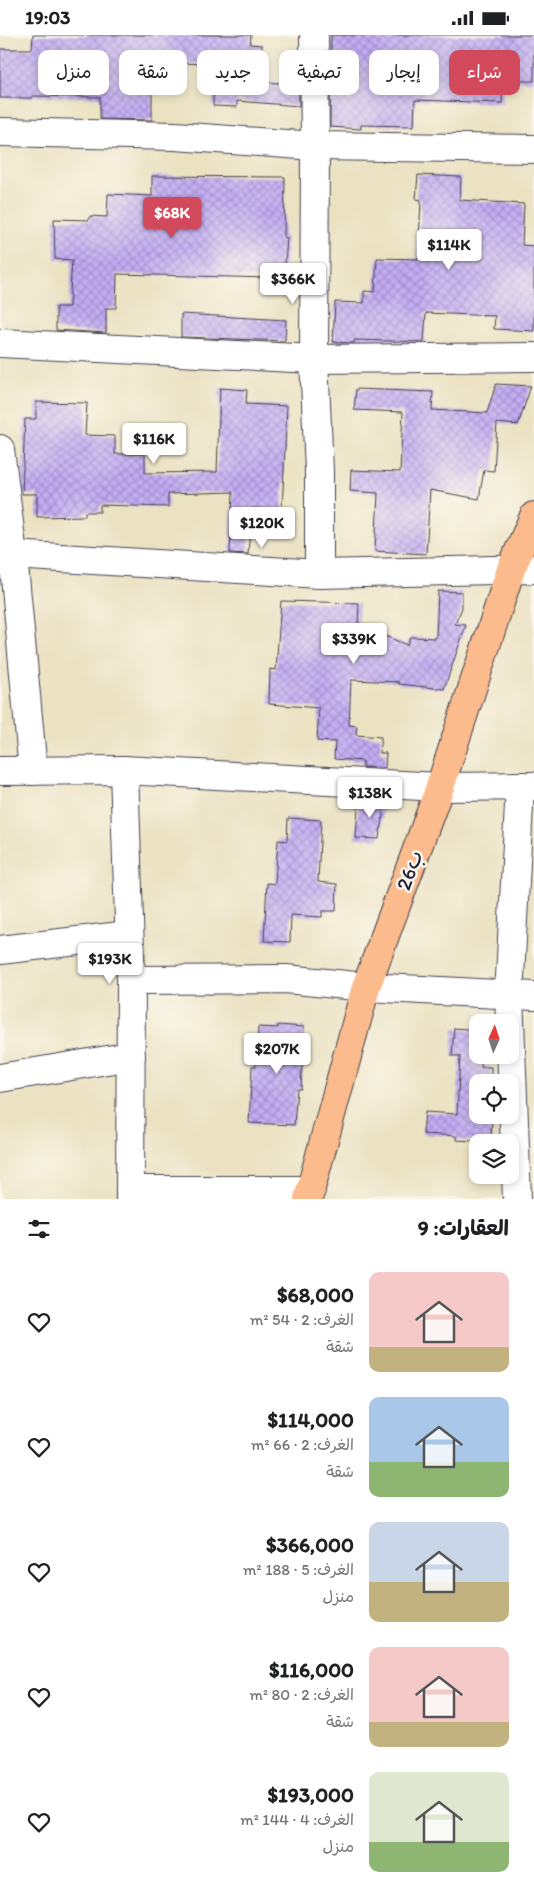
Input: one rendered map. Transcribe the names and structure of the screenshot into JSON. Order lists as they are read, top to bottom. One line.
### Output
{"streets":{"highway":["26ب"]},"north":"top","page":{"status":"19:03","chip":["شراء","إيجار","تصفية","جديد","شقة","منزل"],"price":["$68K","$114K","$366K","$116K","$120K","$339K","$138K","$193K","$207K"],"heading":"العقارات: 9","list":[{"name":"$68,000","note":"الغرف: 2 · 54 m² · شقة"},{"name":"$114,000","note":"الغرف: 2 · 66 m² · شقة"},{"name":"$366,000","note":"الغرف: 5 · 188 m² · منزل"},{"name":"$116,000","note":"الغرف: 2 · 80 m² · شقة"},{"name":"$193,000","note":"الغرف: 4 · 144 m² · منزل"}]}}
